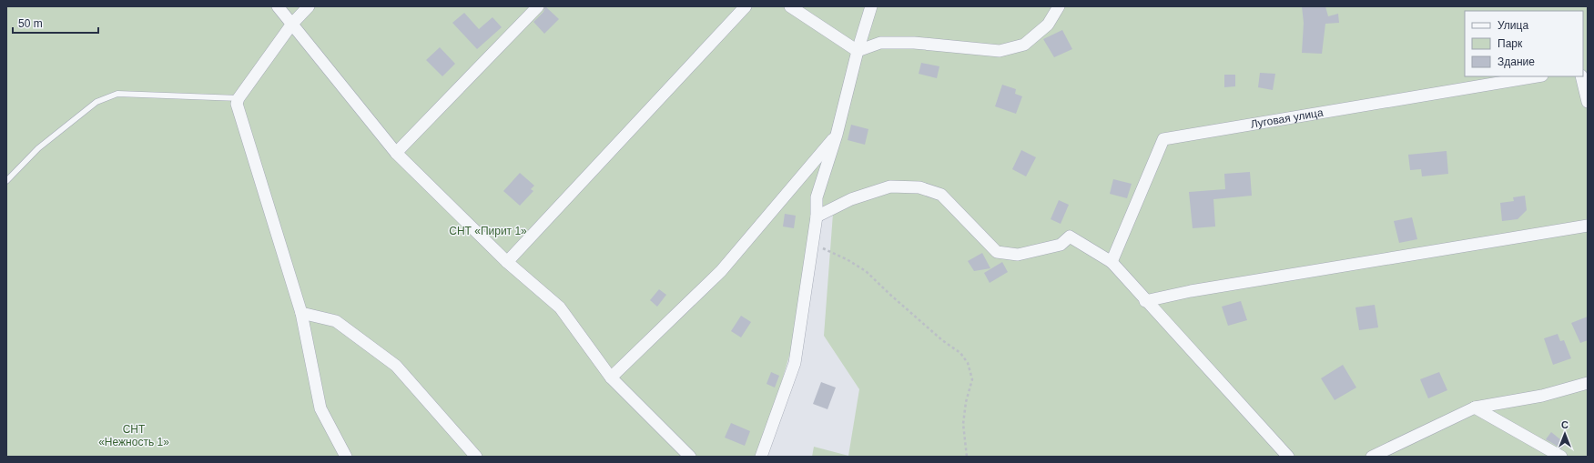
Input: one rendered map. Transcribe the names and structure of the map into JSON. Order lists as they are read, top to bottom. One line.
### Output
{"streets":{"street":["Луговая улица"]},"parks":["СНТ «Пирит 1»","СНТ «Нежность 1»"],"legend":["Улица","Парк","Здание"],"scale_bar":"50 m","north":"top"}
